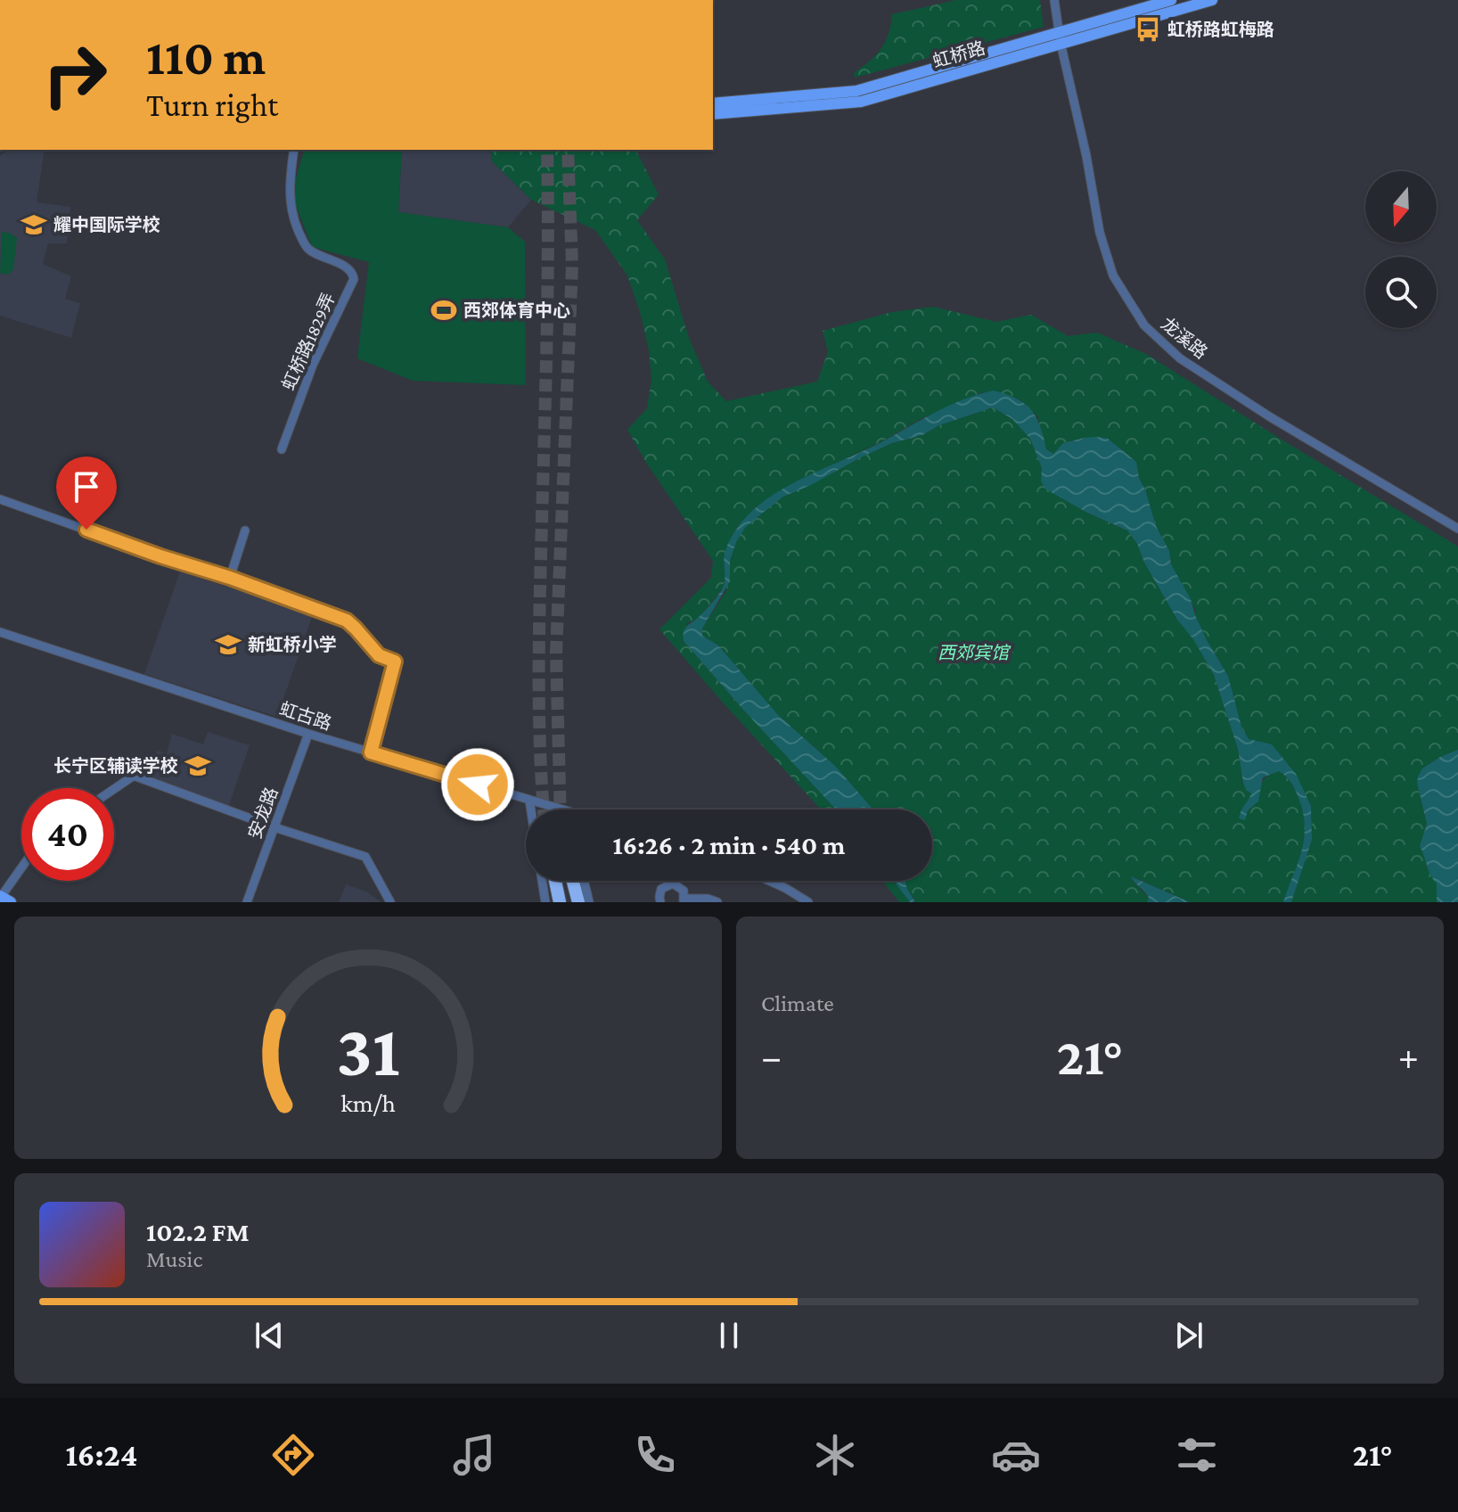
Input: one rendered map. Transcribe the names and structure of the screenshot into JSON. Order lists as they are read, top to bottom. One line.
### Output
{"streets":{"main road":["虹桥路"],"street":["龙溪路","虹桥路1829弄","虹古路","安龙路"]},"crossings":[["虹桥路","龙溪路"],["虹古路","安龙路"]],"parks":["西郊宾馆"],"places":{"bus stop":["虹桥路虹梅路"],"school or university":["耀中国际学校","新虹桥小学","长宁区辅读学校"],"sports":["西郊体育中心"]},"north":"bottom","page":{"turn":["110 m","Turn right"],"limit":"40","trip":"16:26 · 2 min · 540 m","tile":"Climate","heat":["−","21°","+"],"song":["102.2 FM","Music"],"tabs":["16:24","21°"],"gauge":["31","km/h"]}}
